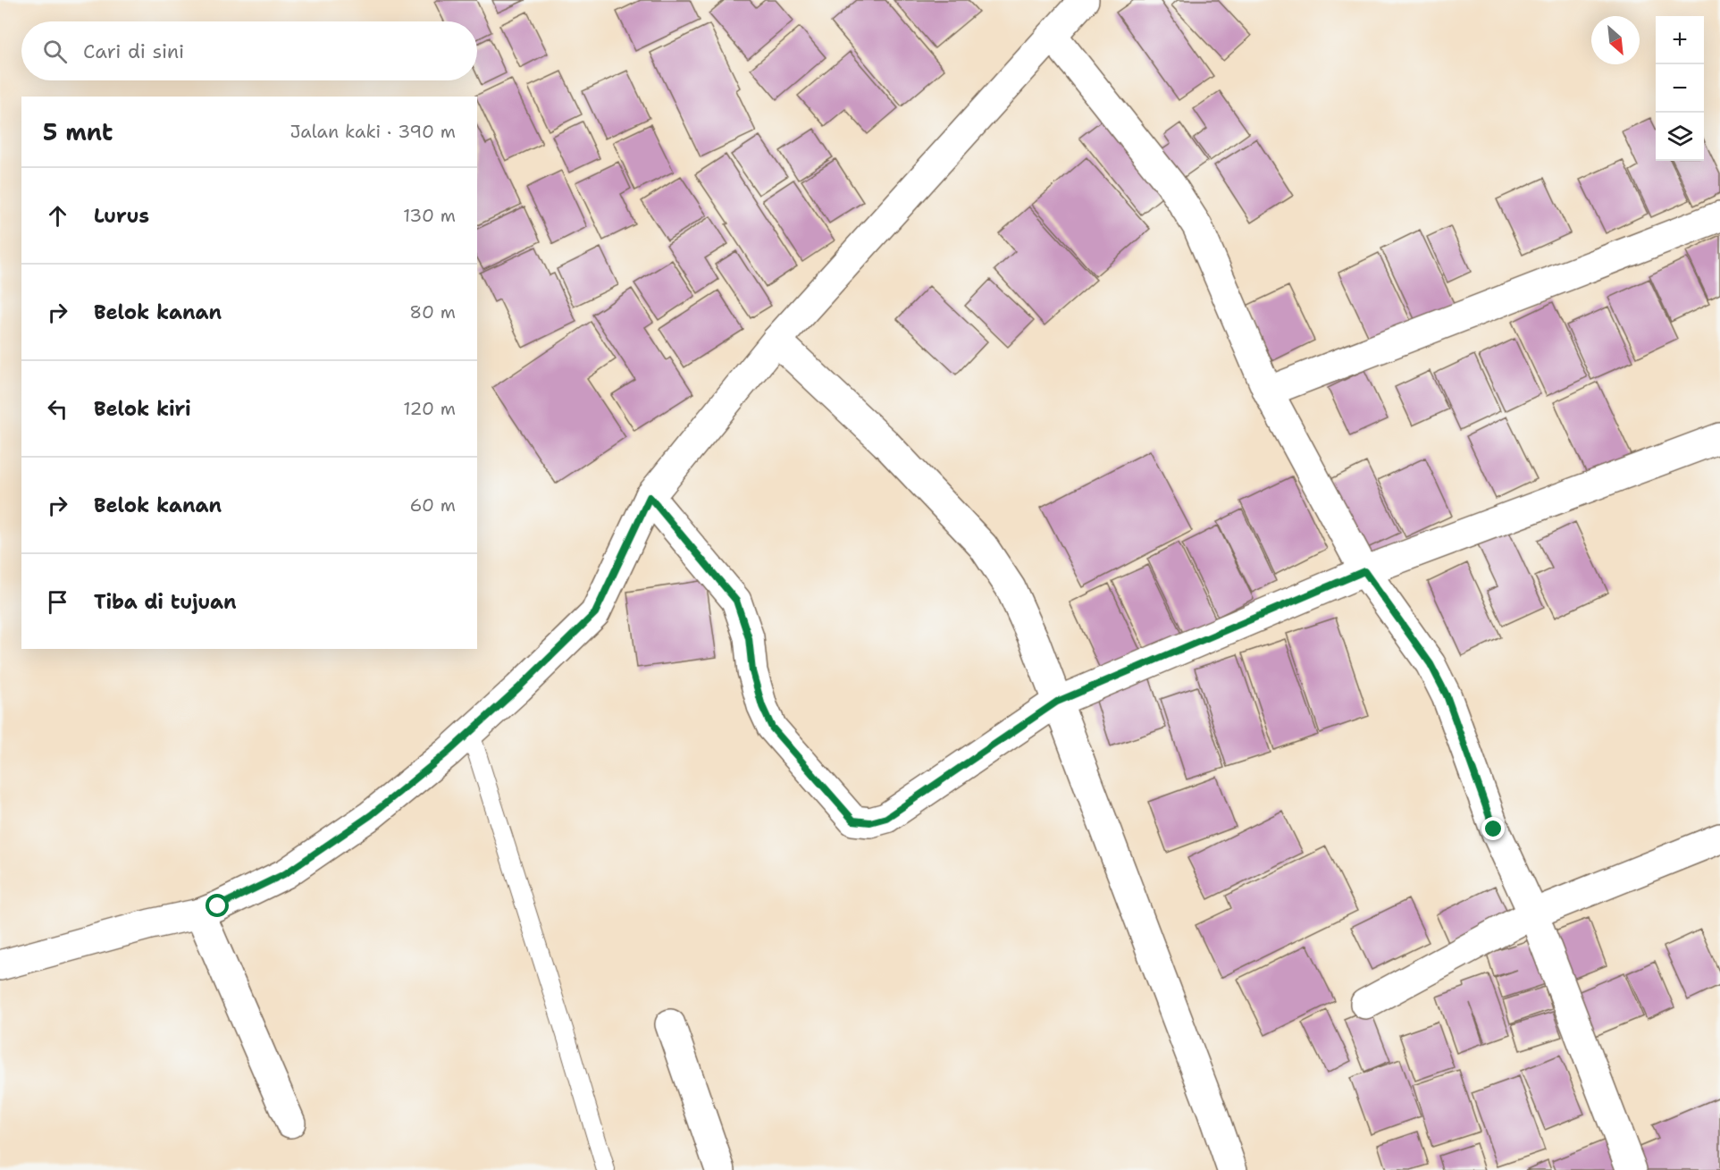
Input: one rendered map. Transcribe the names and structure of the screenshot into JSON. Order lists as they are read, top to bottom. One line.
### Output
{"north":"bottom right","page":{"map_buttons":["+","−"],"search":"Cari di sini","heading":["5 mnt","Jalan kaki · 390 m"],"list":[["Lurus","130 m"],["Belok kanan","80 m"],["Belok kiri","120 m"],["Belok kanan","60 m"],"Tiba di tujuan"]}}
